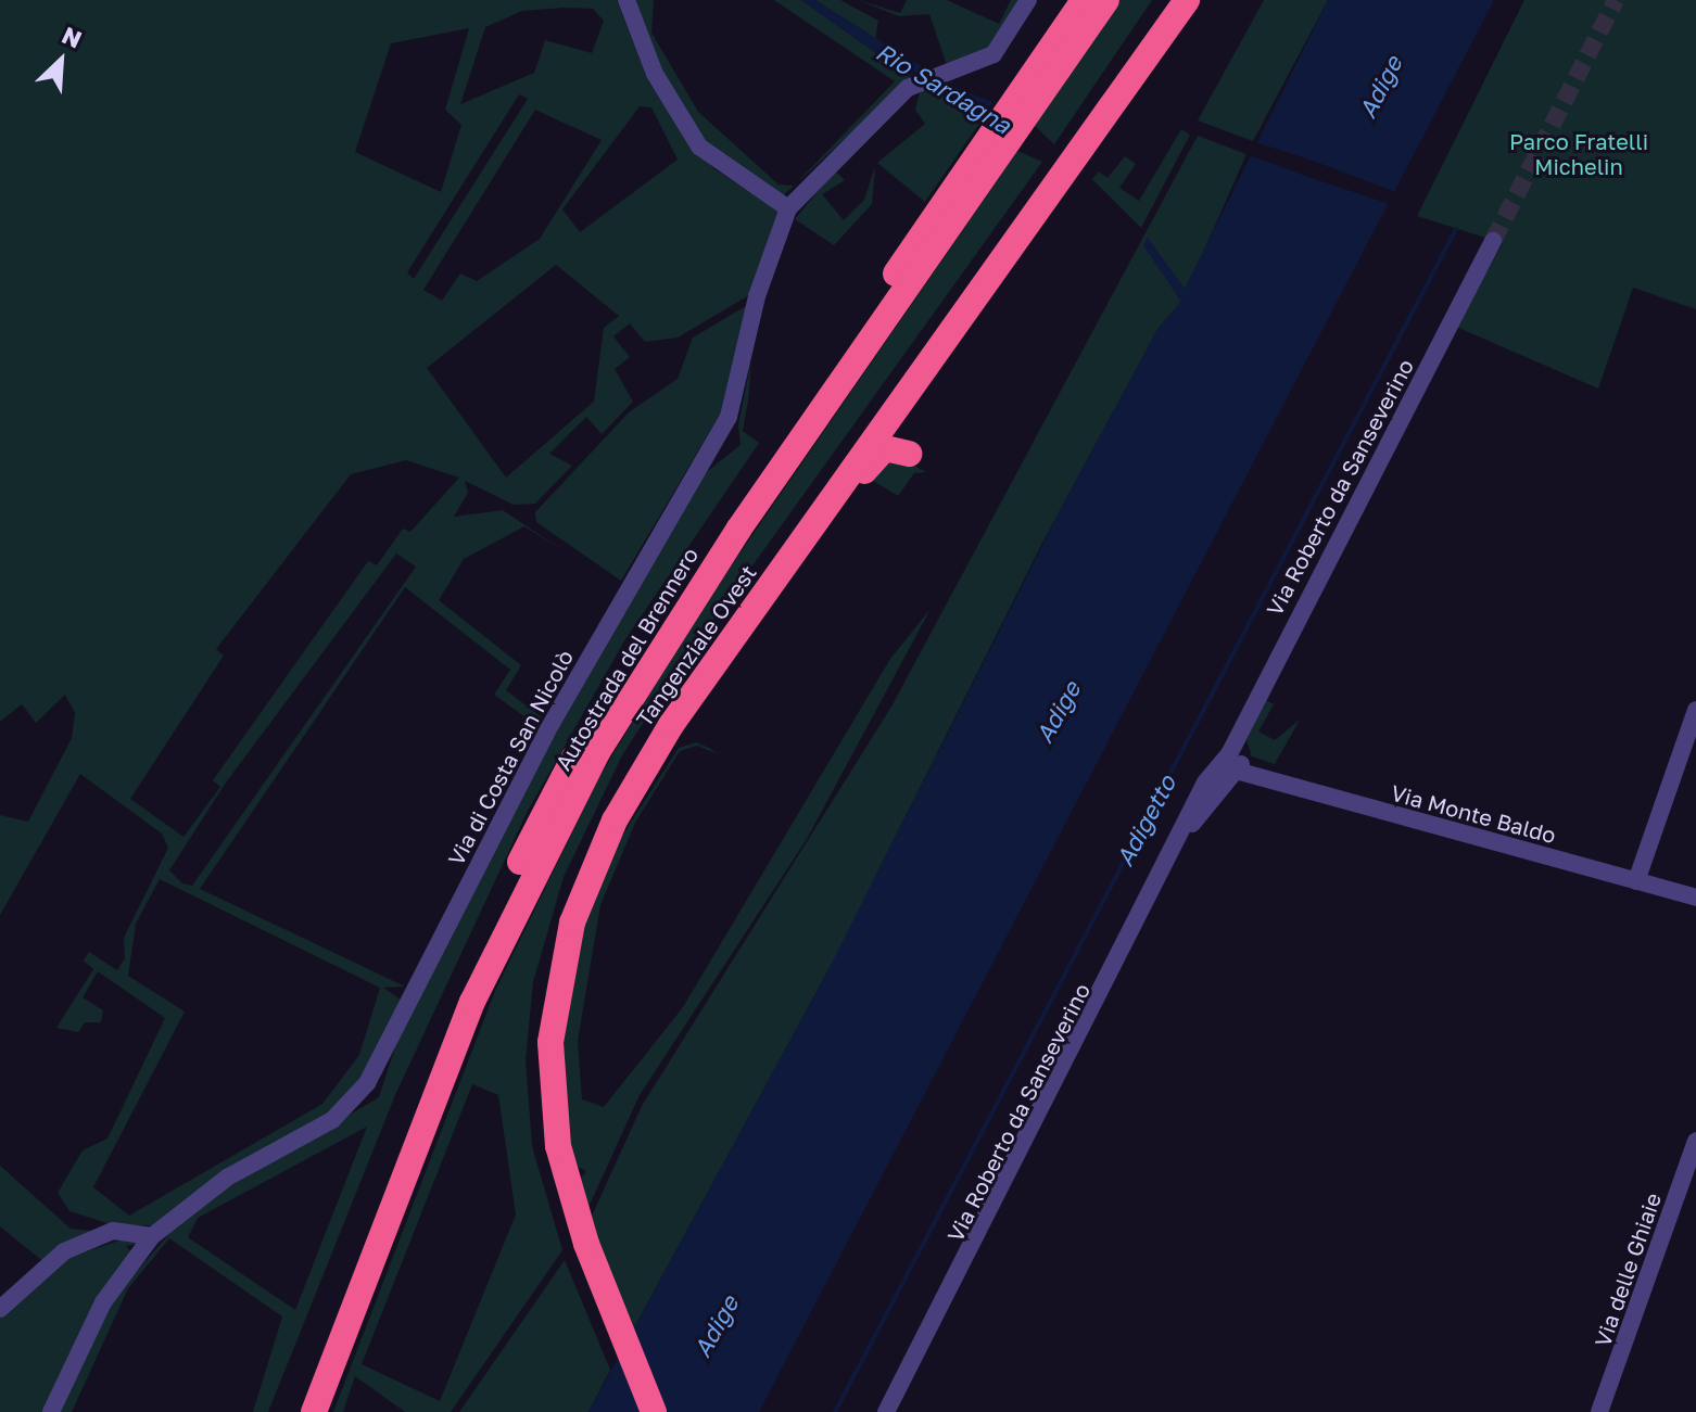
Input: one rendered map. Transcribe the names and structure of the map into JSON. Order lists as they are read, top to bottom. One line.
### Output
{"streets":{"highway":["Tangenziale Ovest","Autostrada del Brennero"],"street":["Via Roberto da Sanseverino","Via di Costa San Nicolò","Via Monte Baldo","Via delle Ghiaie"]},"crossings":[["Via Roberto da Sanseverino","Via Monte Baldo"]],"water":["Adige","Rio Sardagna","Adigetto"],"parks":["Parco Fratelli Michelin"],"north":"top right"}
